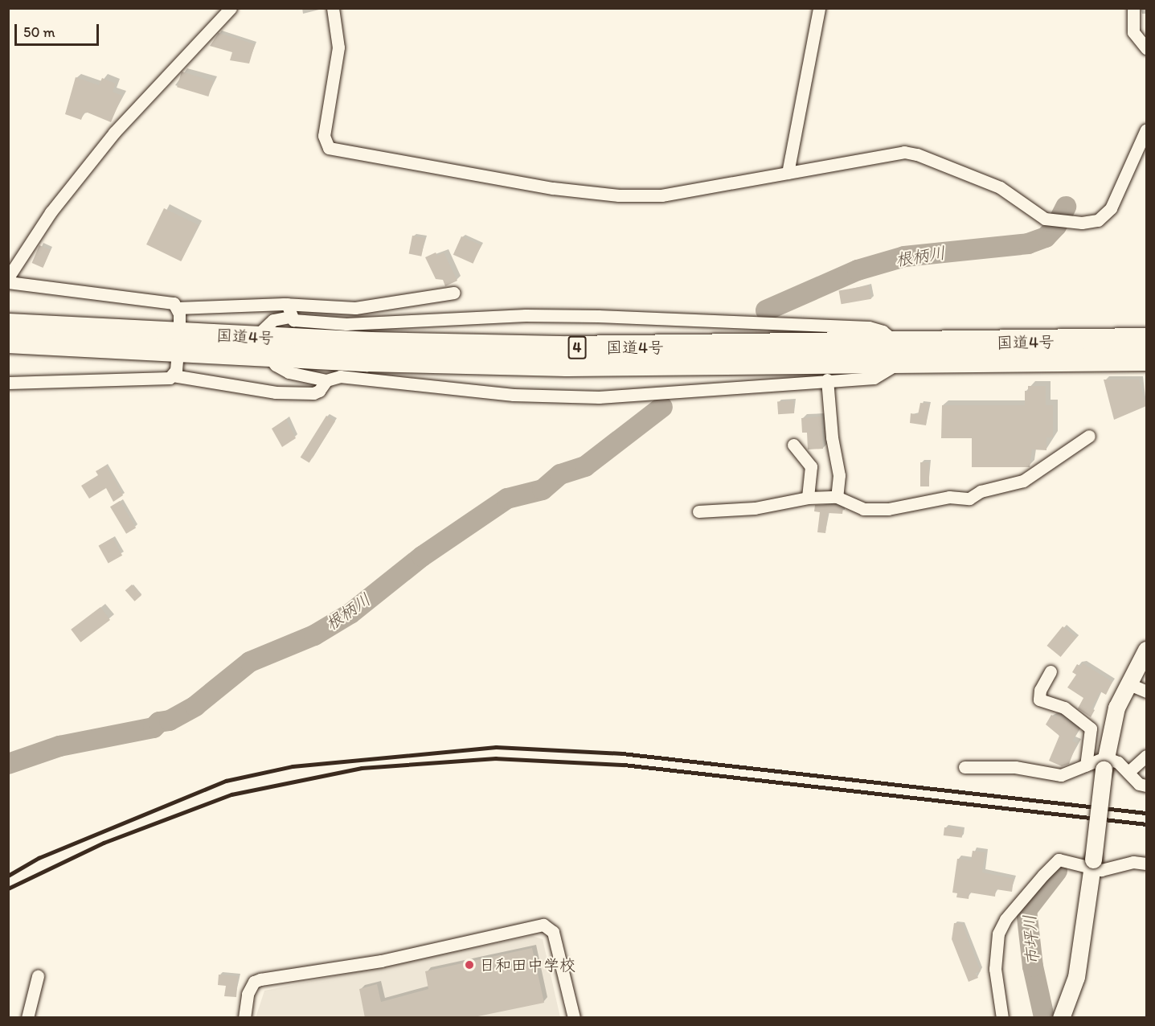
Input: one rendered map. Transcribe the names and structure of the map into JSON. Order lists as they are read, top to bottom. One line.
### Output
{"streets":{"highway":["国道4号","4"]},"water":["根柄川","市坪川"],"places":["日和田中学校"],"scale_bar":"50 m"}
